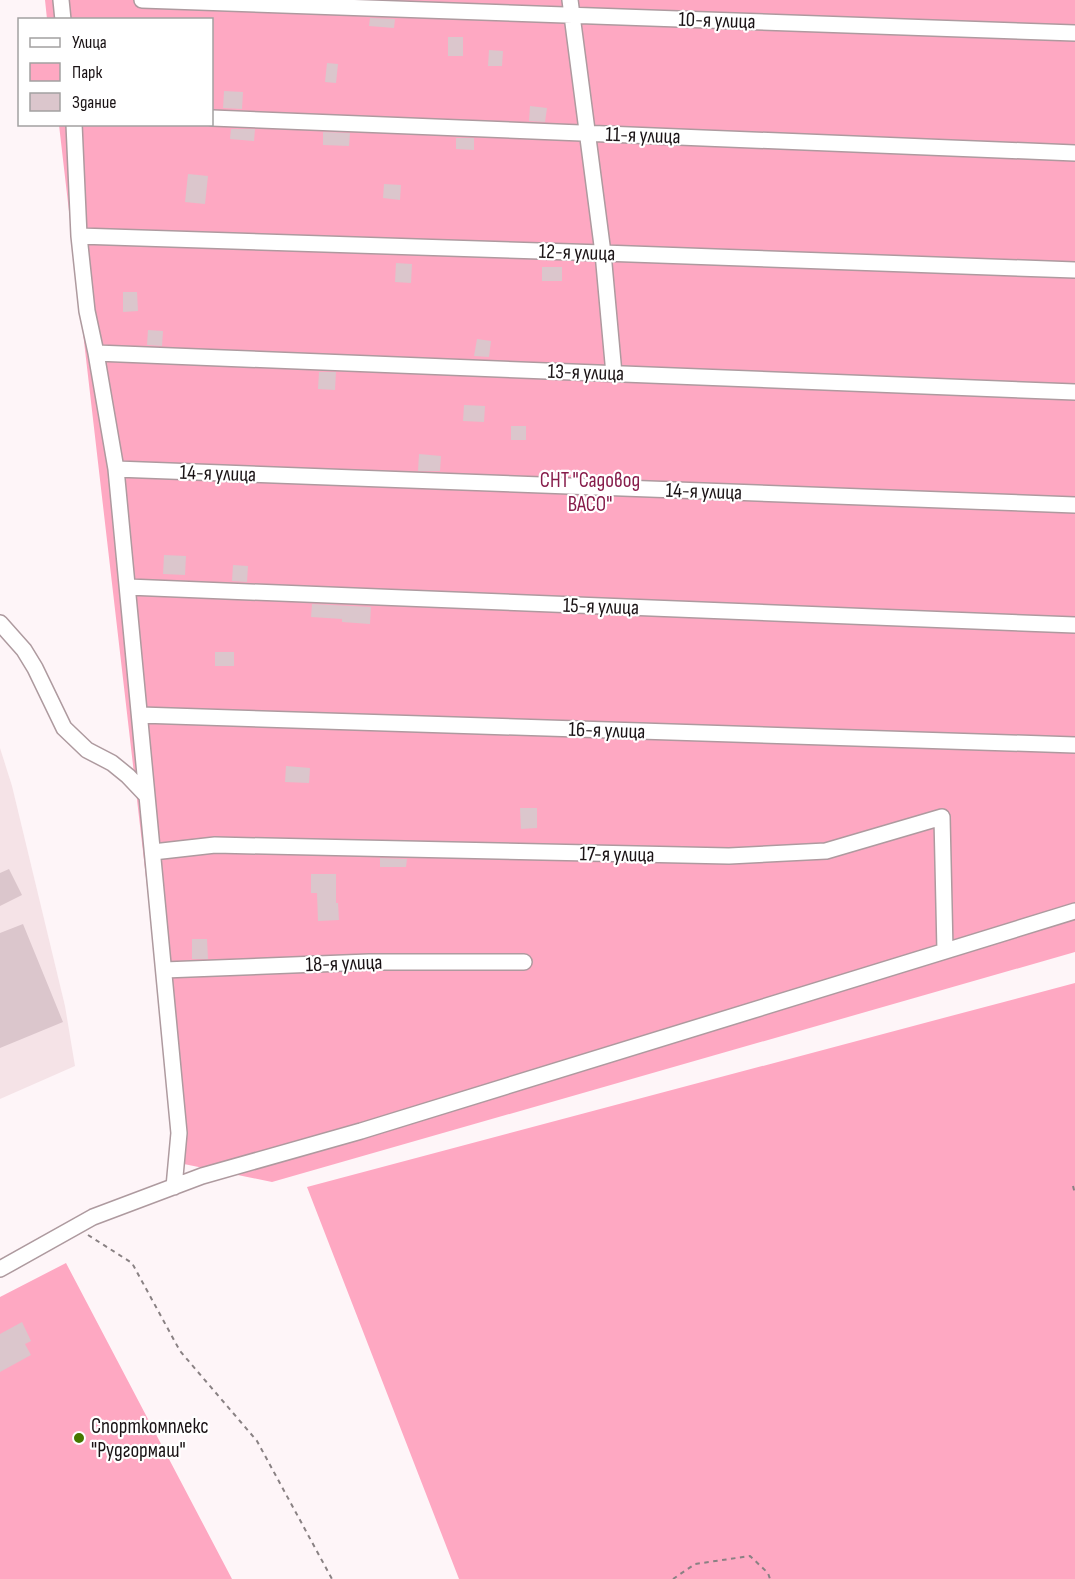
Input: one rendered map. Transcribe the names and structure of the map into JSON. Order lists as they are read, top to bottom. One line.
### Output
{"streets":{"street":["10-я улица","11-я улица","12-я улица","13-я улица","14-я улица","15-я улица","16-я улица","17-я улица","18-я улица"]},"parks":["СНТ \"Садовод ВАСО\""],"places":["Спорткомплекс \"Рудгормаш\""],"legend":["Улица","Парк","Здание"]}
